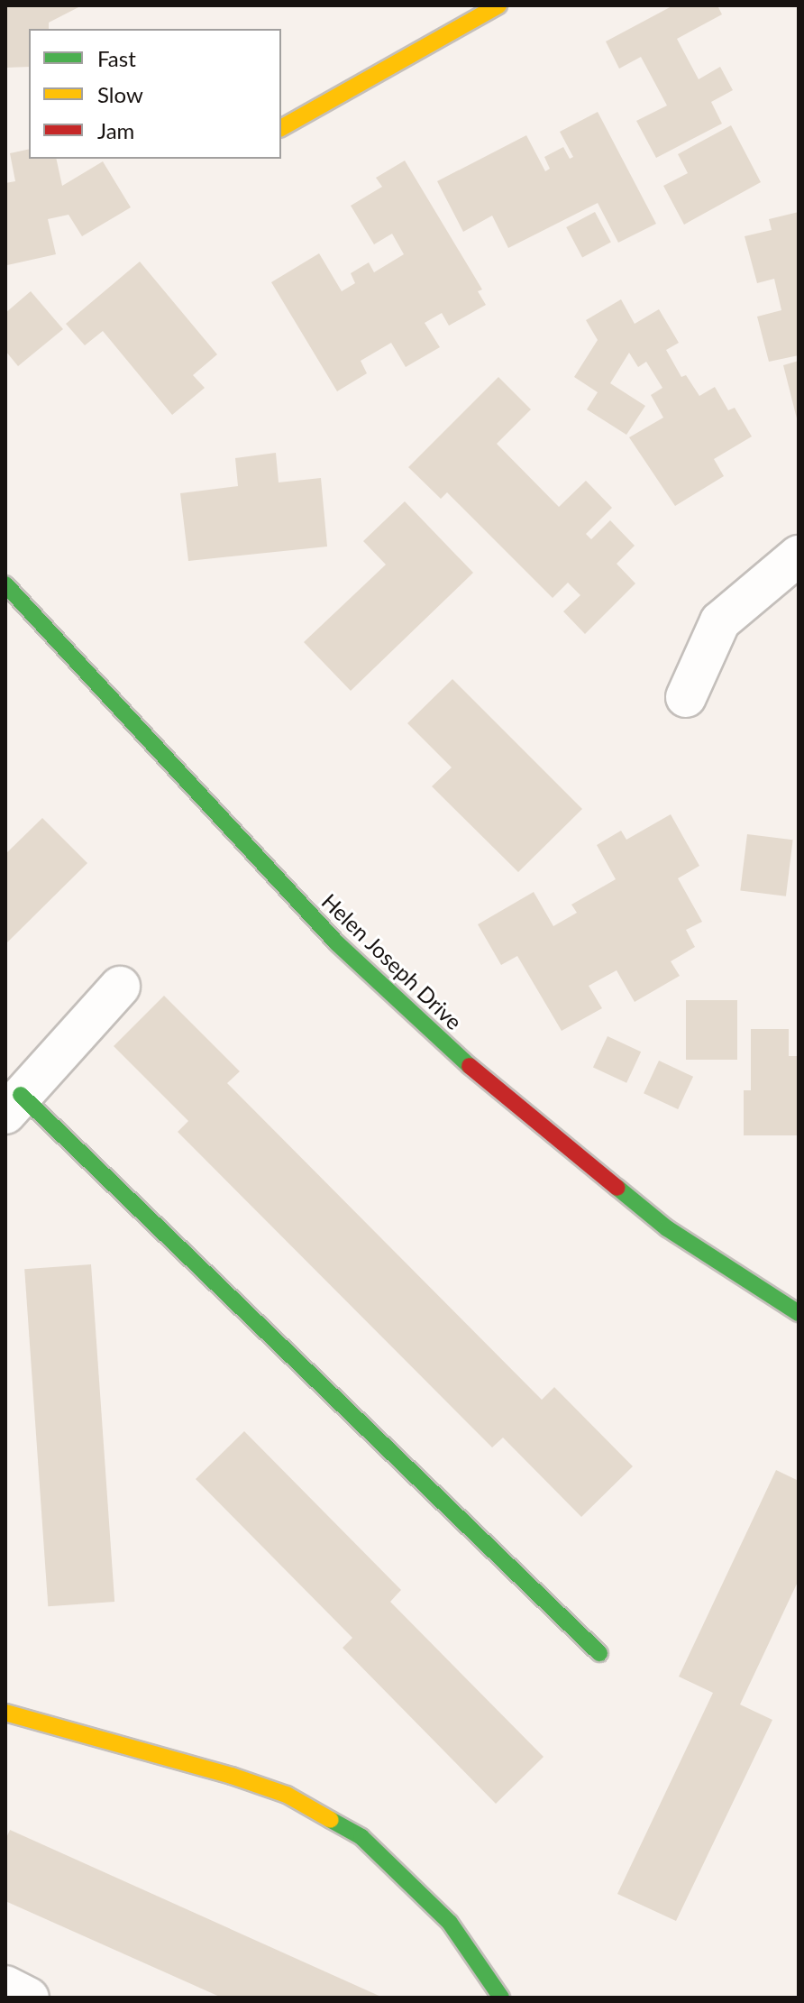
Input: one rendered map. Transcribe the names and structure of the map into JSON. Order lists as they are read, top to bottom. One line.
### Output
{"streets":{"street":["Helen Joseph Drive"]},"legend":["Fast","Slow","Jam"]}
